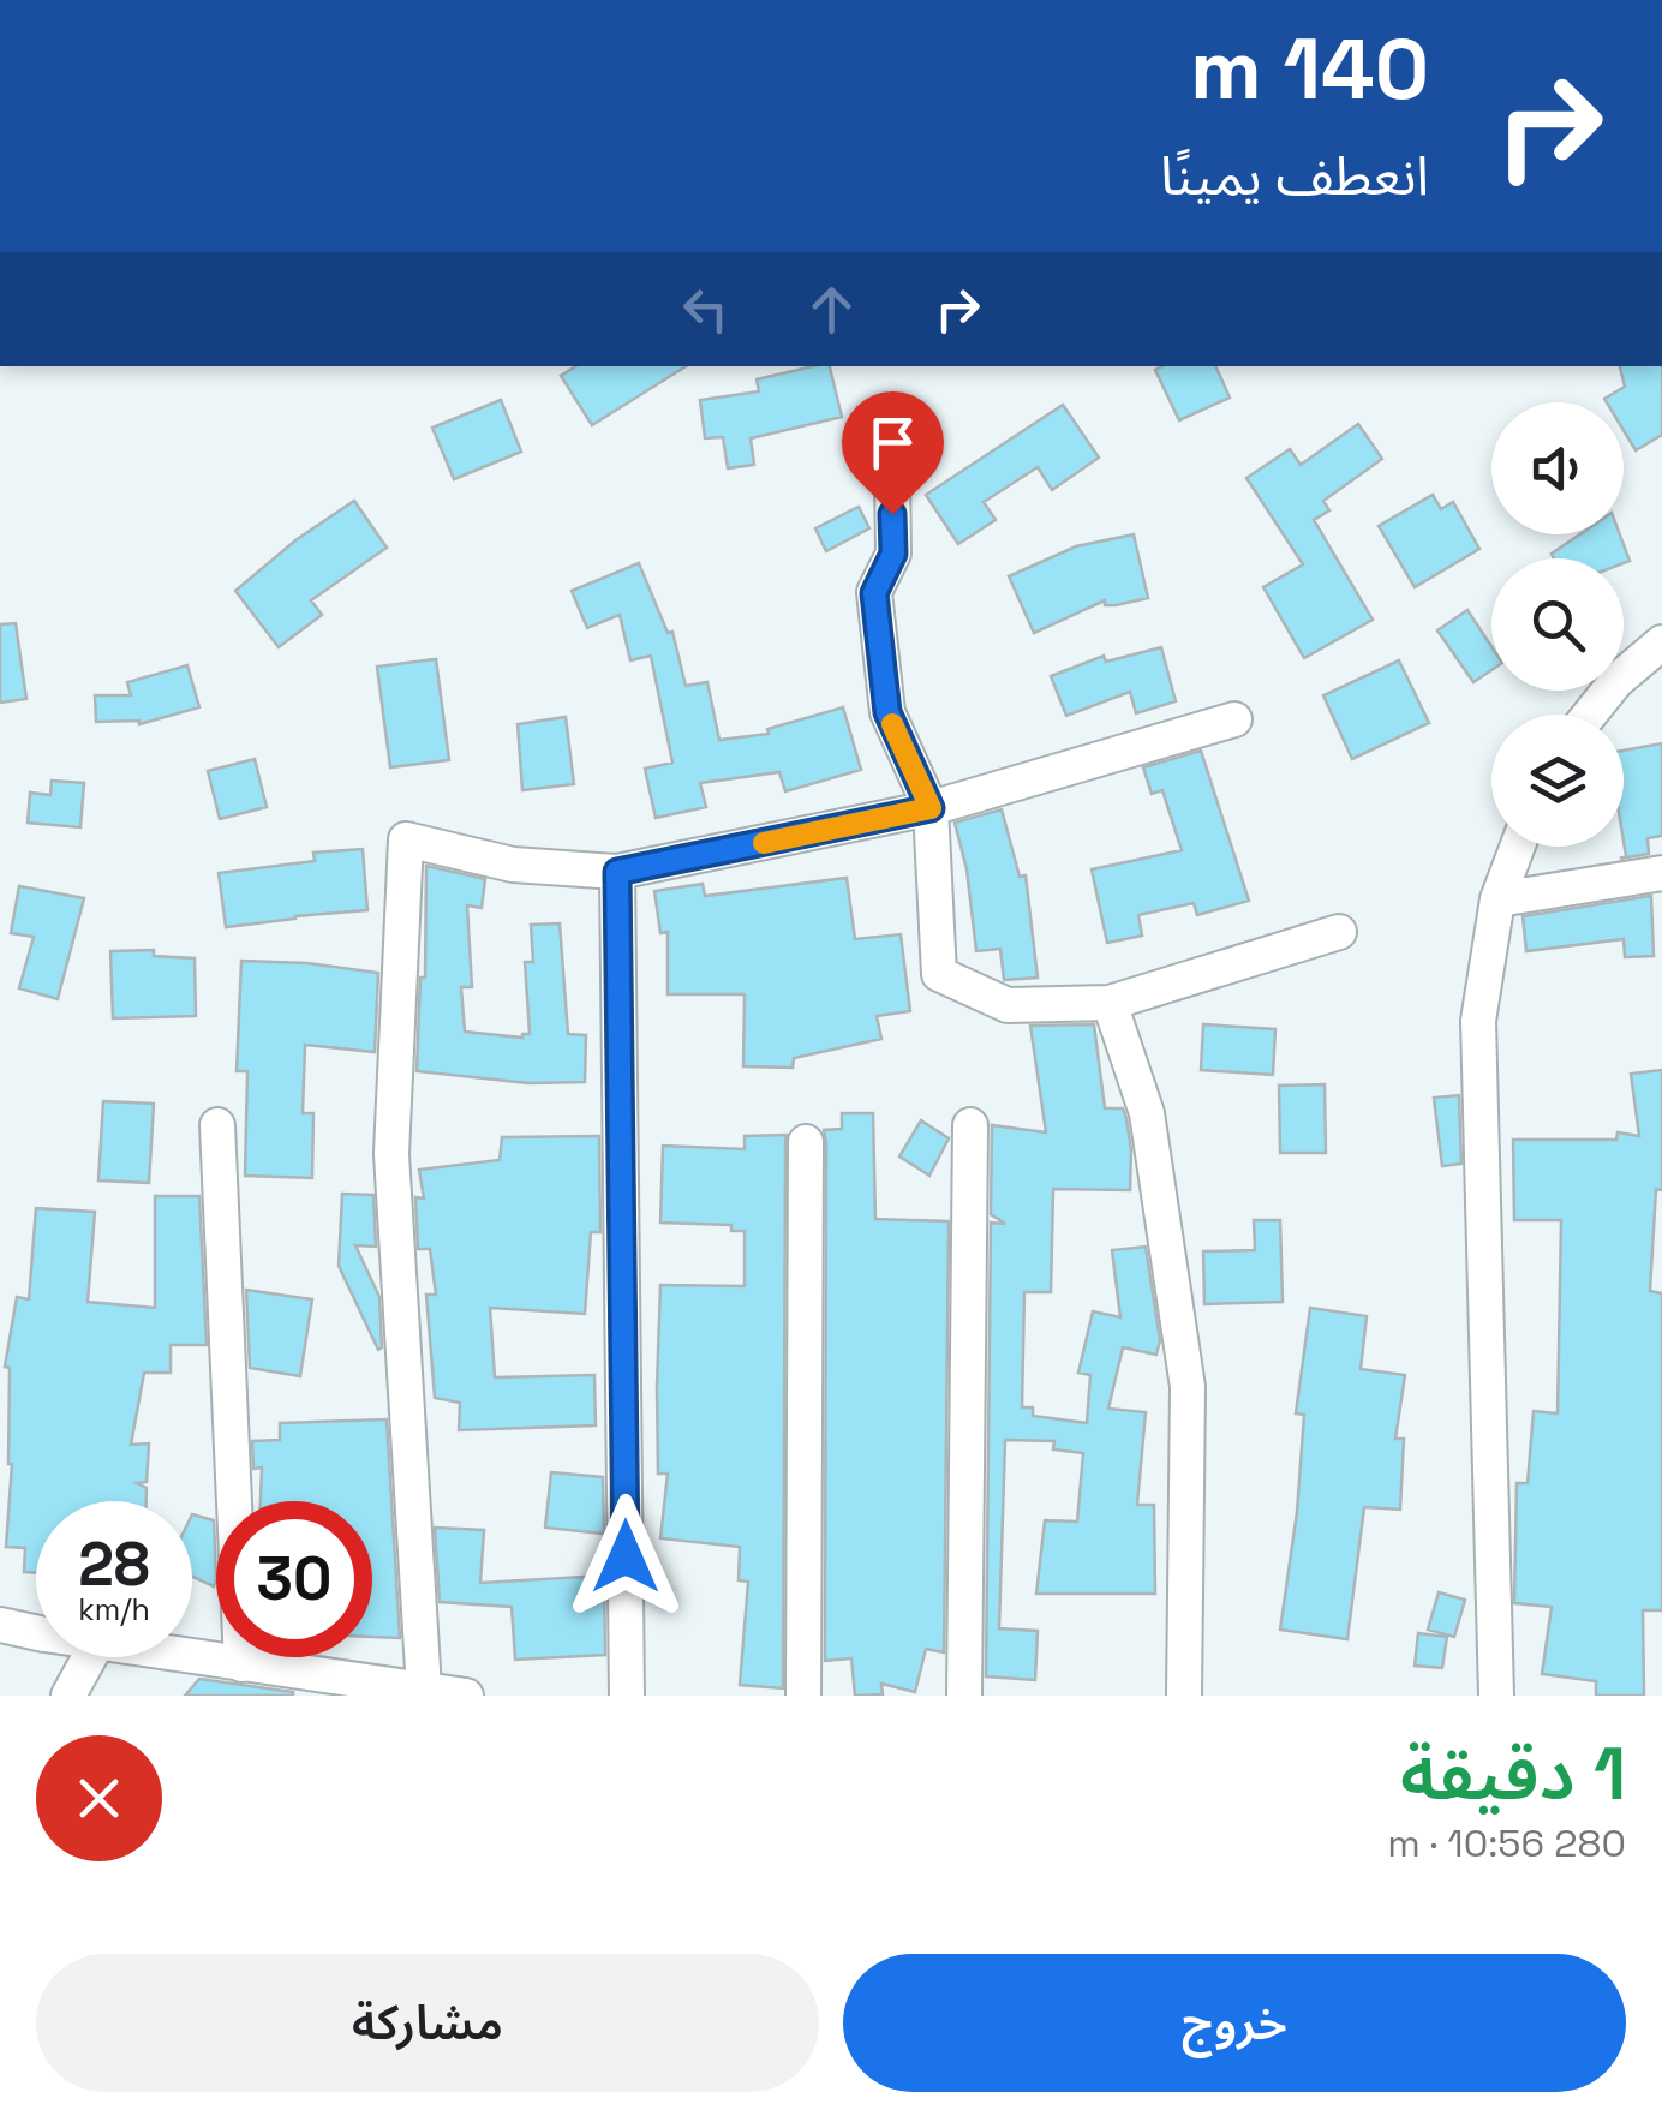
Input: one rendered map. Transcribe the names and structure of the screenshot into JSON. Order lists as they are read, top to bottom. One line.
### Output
{"page":{"turn":["140 m","انعطف يمينًا"],"speed":"28 km/h","limit":"30","heading":["1 دقيقة","280 m · 10:56"],"buttons":["خروج","مشاركة"]}}
